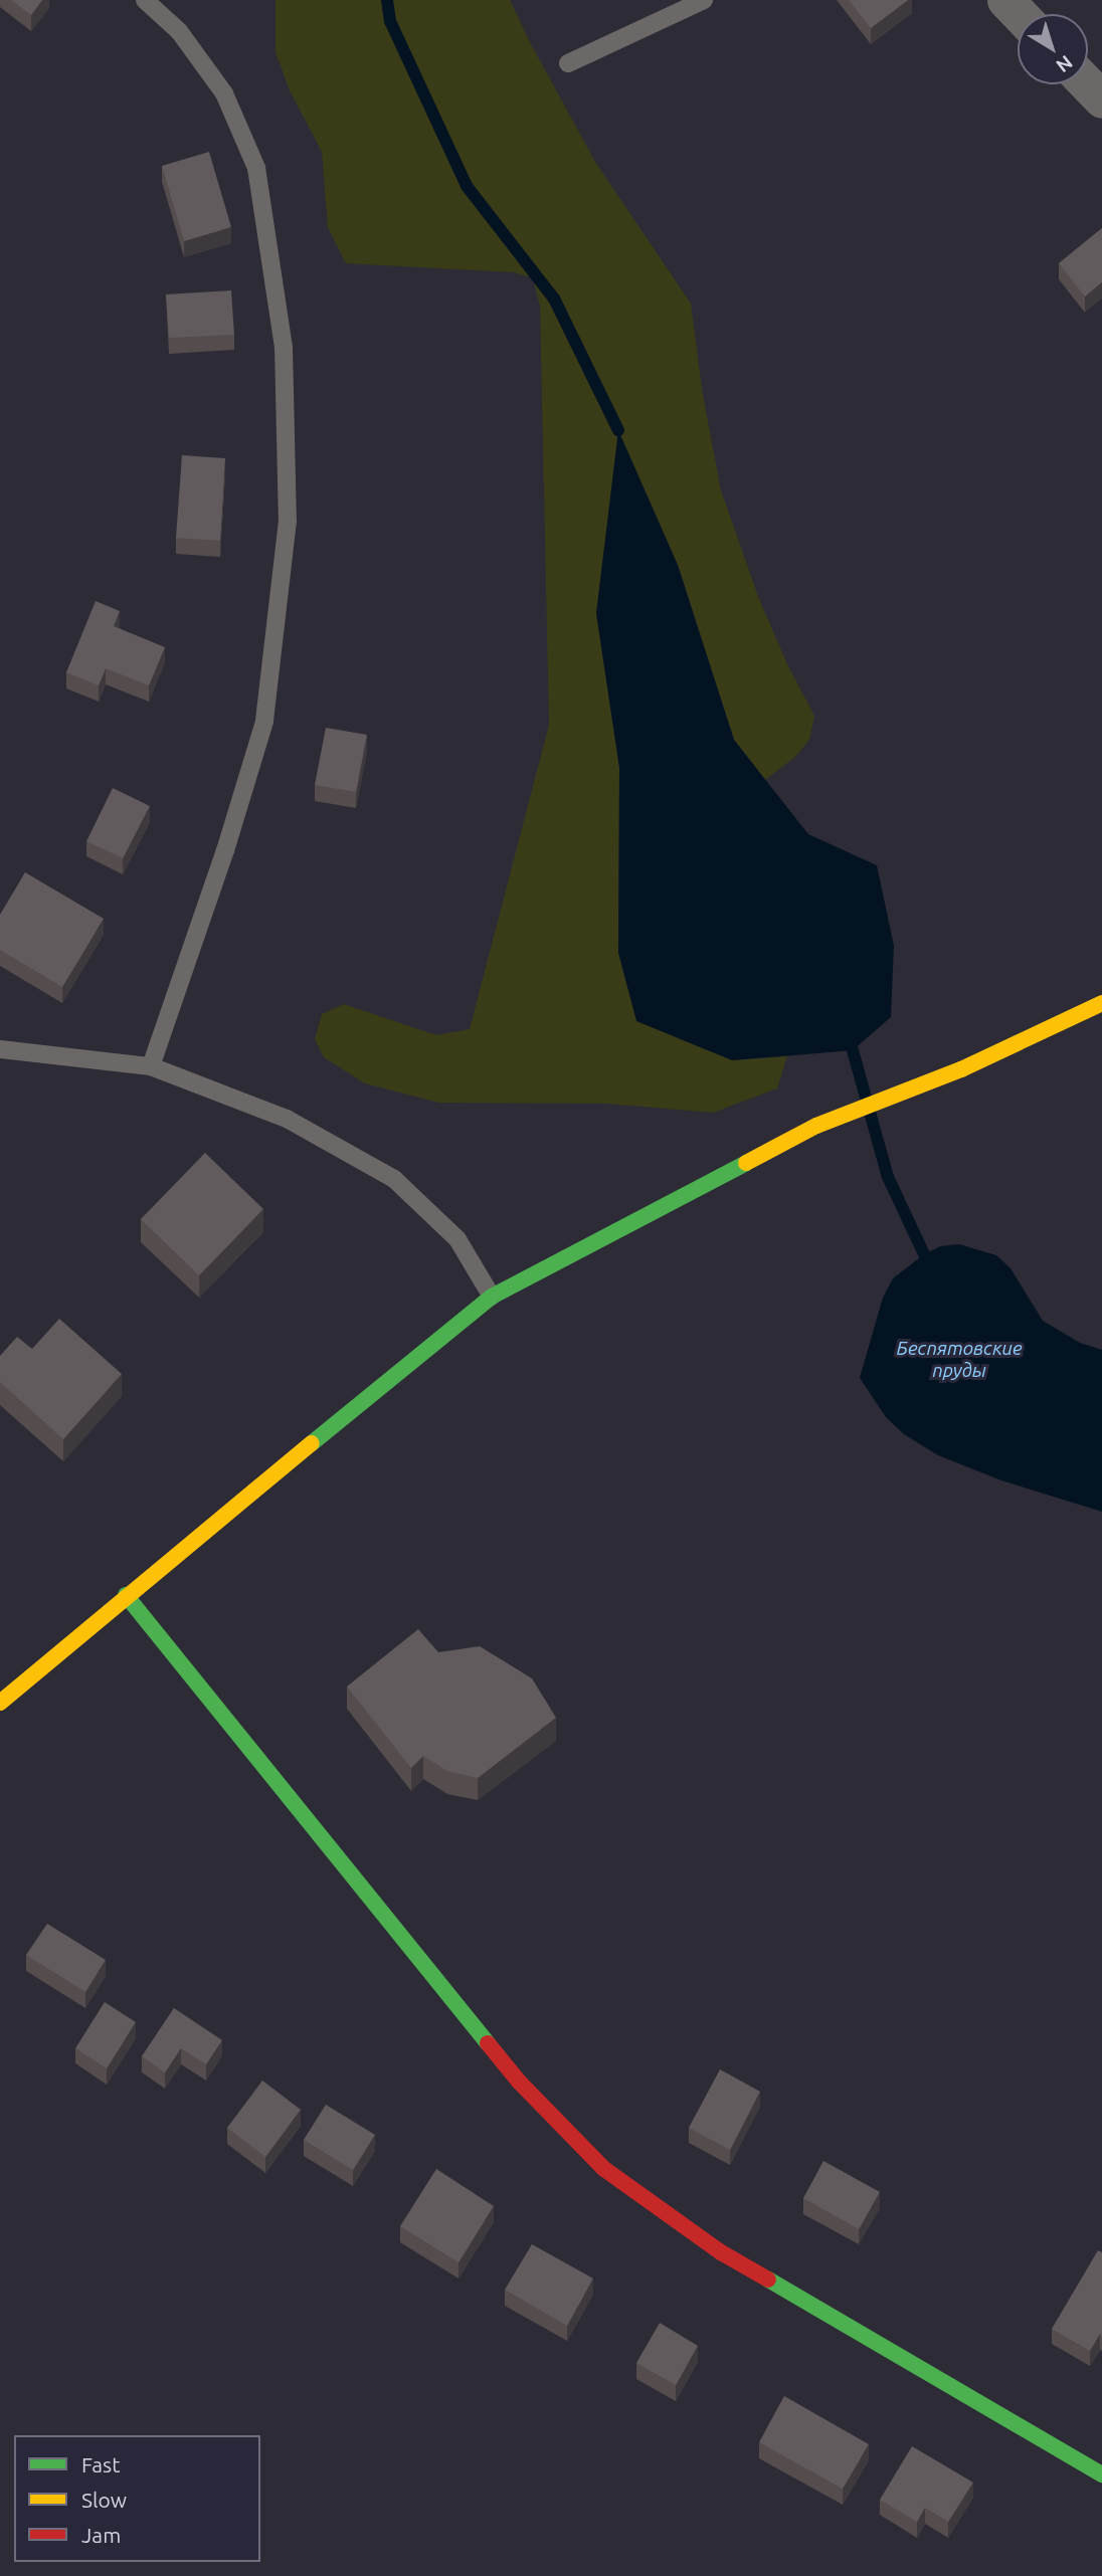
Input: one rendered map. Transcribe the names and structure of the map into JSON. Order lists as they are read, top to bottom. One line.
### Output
{"water":["Беспятовские пруды"],"legend":["Fast","Slow","Jam"],"north":"bottom right"}
